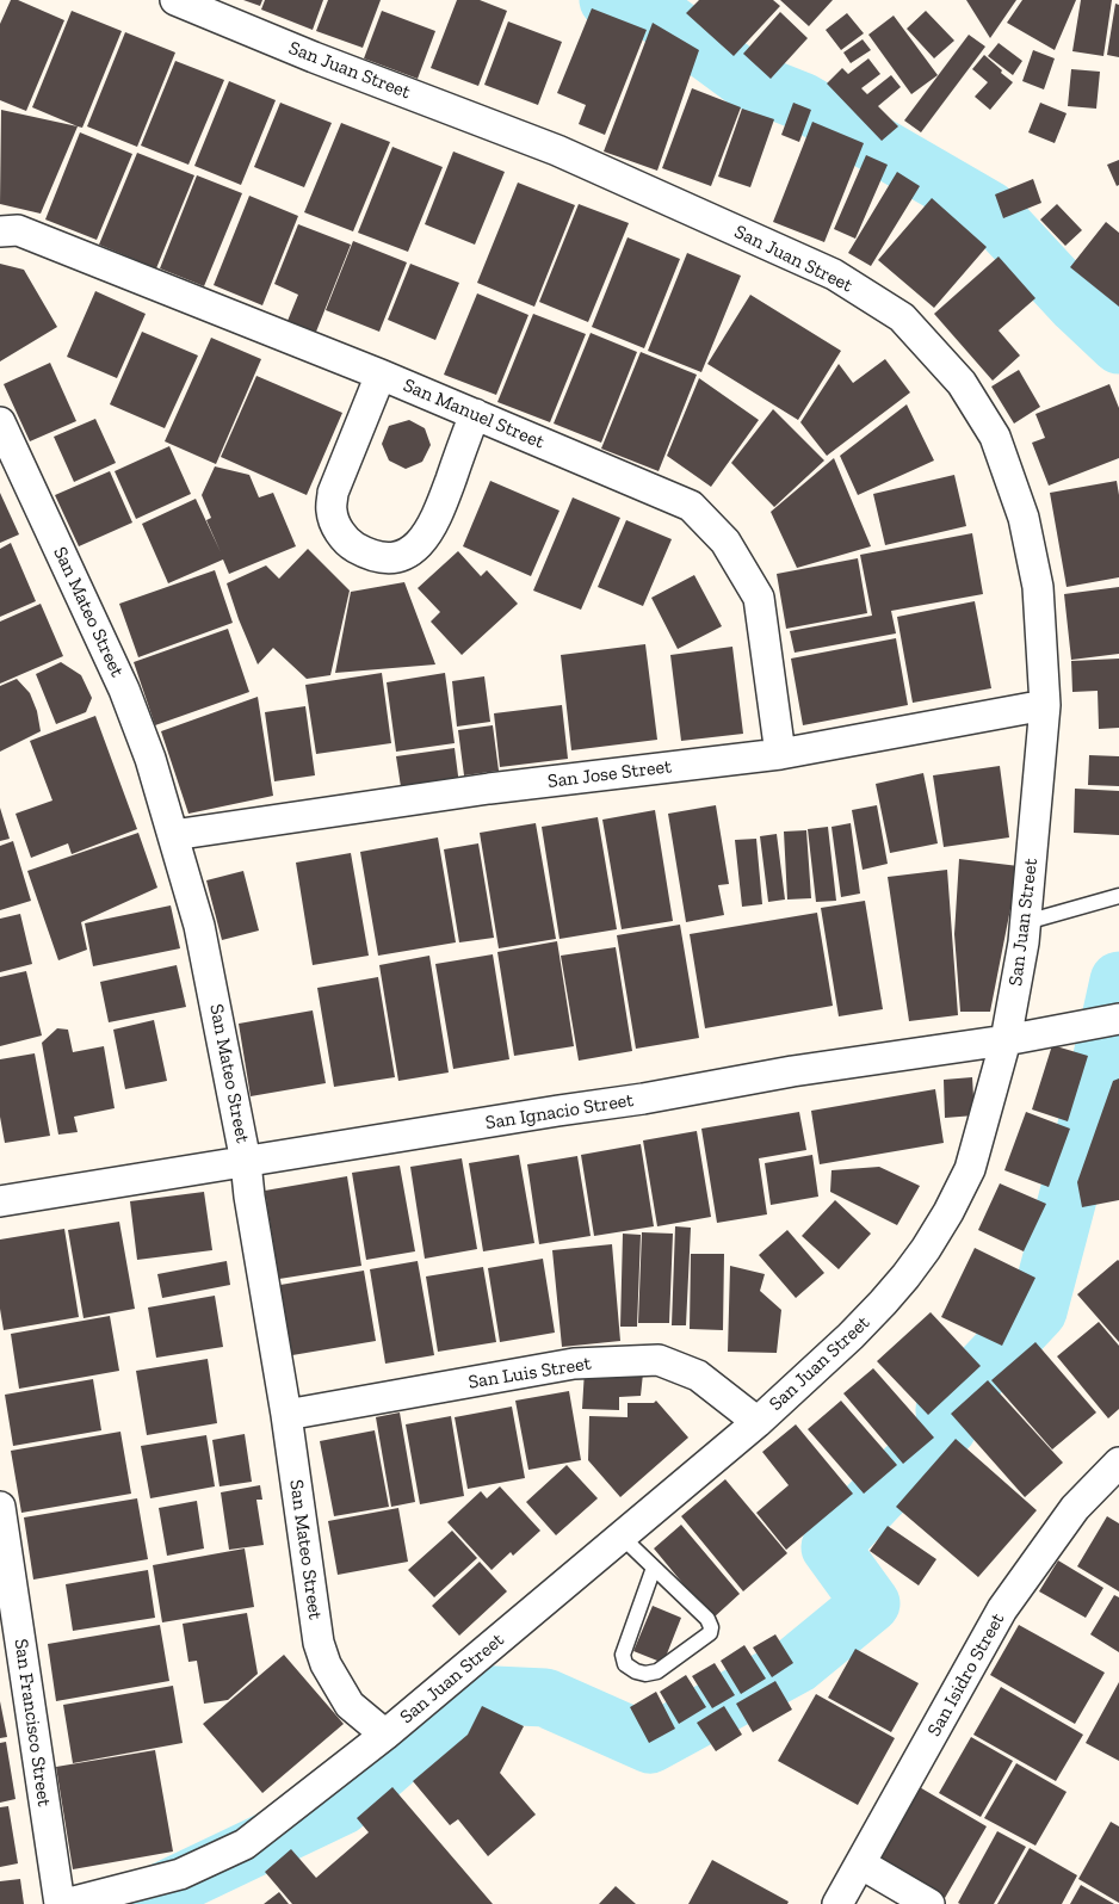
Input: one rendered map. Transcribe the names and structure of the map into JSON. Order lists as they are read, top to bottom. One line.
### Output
{"streets":{"street":["San Juan Street","San Manuel Street","San Mateo Street","San Jose Street","San Ignacio Street","San Luis Street","San Isidro Street","San Francisco Street"]},"crossings":[["San Juan Street","San Mateo Street"],["San Juan Street","San Jose Street"],["San Juan Street","San Ignacio Street"],["San Juan Street","San Luis Street"],["San Manuel Street","San Jose Street"],["San Mateo Street","San Jose Street"],["San Mateo Street","San Ignacio Street"],["San Mateo Street","San Luis Street"]]}
